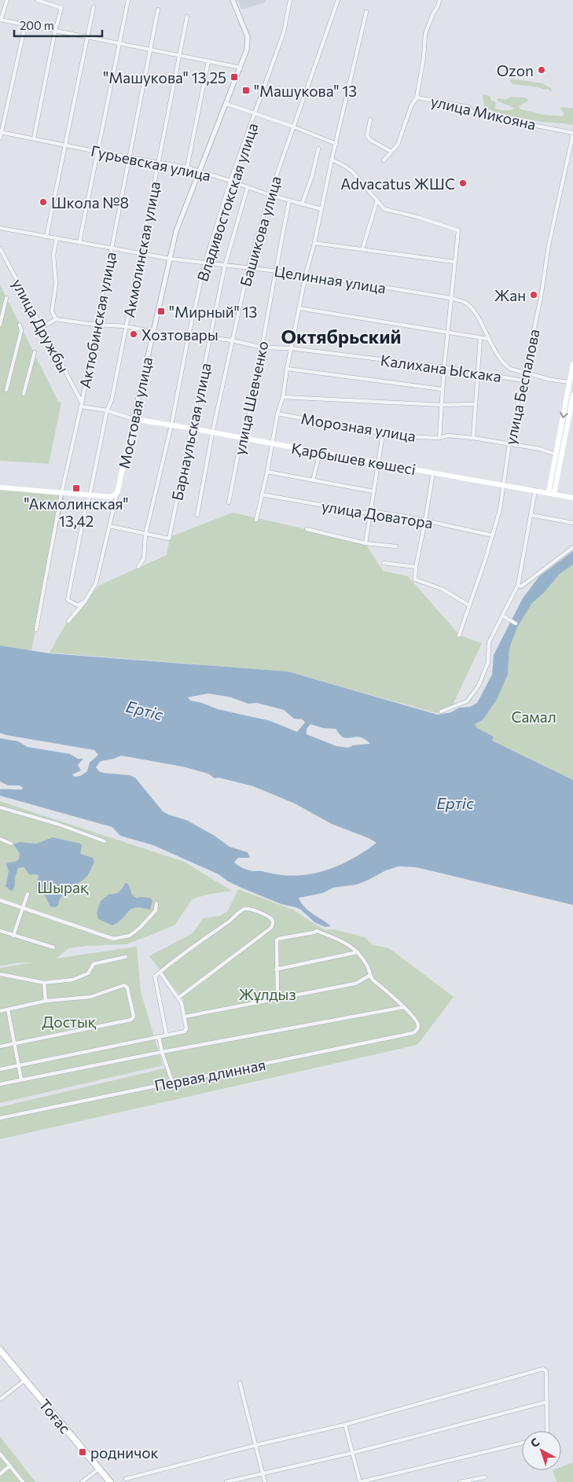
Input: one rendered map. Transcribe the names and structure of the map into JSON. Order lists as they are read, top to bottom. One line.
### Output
{"streets":{"highway":["Тоғас"],"main road":["Мостовая улица","Қарбышев көшесі"],"street":["улица Микояна","Гурьевская улица","Владивостокская улица","Башикова улица","Акмолинская улица","Целинная улица","Актюбинская улица","улица Дружбы","Калихана Ыскака","улица Беспалова","улица Шевченко","Морозная улица","Барнаульская улица","улица Доватора","Первая длинная"]},"crossings":[["улица Микояна","улица Беспалова"],["Гурьевская улица","Владивостокская улица"],["Гурьевская улица","Башикова улица"],["Гурьевская улица","Акмолинская улица"],["Гурьевская улица","Актюбинская улица"],["Гурьевская улица","улица Шевченко"],["Гурьевская улица","Мостовая улица"],["Гурьевская улица","Барнаульская улица"],["Владивостокская улица","Целинная улица"],["Владивостокская улица","Калихана Ыскака"],["Владивостокская улица","Барнаульская улица"],["Владивостокская улица","Қарбышев көшесі"],["Башикова улица","Целинная улица"],["Башикова улица","Калихана Ыскака"],["Башикова улица","Қарбышев көшесі"],["Акмолинская улица","Целинная улица"],["Акмолинская улица","Калихана Ыскака"],["Акмолинская улица","Мостовая улица"],["Целинная улица","Актюбинская улица"],["Целинная улица","улица Беспалова"],["Целинная улица","улица Шевченко"],["Целинная улица","Мостовая улица"],["Целинная улица","Барнаульская улица"],["Актюбинская улица","улица Дружбы"],["Актюбинская улица","Калихана Ыскака"],["Калихана Ыскака","улица Беспалова"],["Калихана Ыскака","улица Шевченко"],["Калихана Ыскака","Мостовая улица"],["Калихана Ыскака","Барнаульская улица"],["улица Беспалова","Морозная улица"],["улица Беспалова","Қарбышев көшесі"],["улица Беспалова","улица Доватора"],["улица Шевченко","Қарбышев көшесі"],["Мостовая улица","Қарбышев көшесі"],["Барнаульская улица","Қарбышев көшесі"]],"districts":["Октябрьский"],"water":["Ертіс"],"parks":["Самал","Шырақ","Жұлдыз","Достық"],"places":{"other":["Ozon","Advacatus ЖШС","Школа №8","Жан","Хозтовары"],"transit":["\"Машукова\" 13,25","\"Машукова\" 13","\"Мирный\" 13","\"Акмолинская\" 13,42","родничок"]},"scale_bar":"200 m","north":"top left"}
